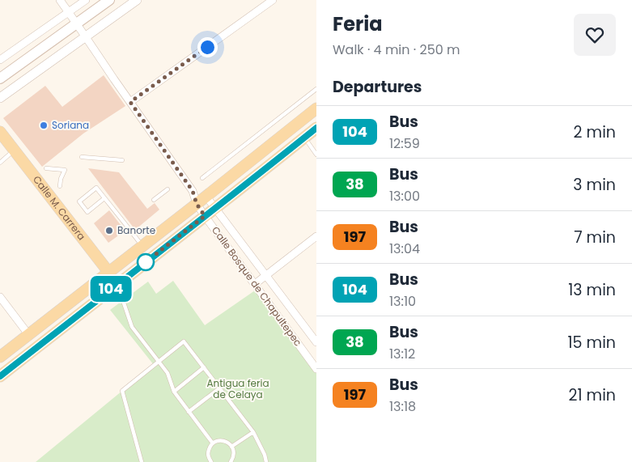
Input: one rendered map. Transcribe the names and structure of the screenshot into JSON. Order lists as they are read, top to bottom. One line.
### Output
{"streets":{"main road":["Calle M. Carrera"],"street":["Calle Bosque de Chapultepec"]},"parks":["Antigua feria de Celaya"],"places":["Soriana","Banorte"],"lines":["bus line 104"],"page":{"on_map":"104","heading":[["Feria","Walk · 4 min · 250 m"],"Departures"],"list":[{"mark":"104","name":"Bus","note":"12:59","value":"2 min"},{"mark":"38","name":"Bus","note":"13:00","value":"3 min"},{"mark":"197","name":"Bus","note":"13:04","value":"7 min"},{"mark":"104","name":"Bus","note":"13:10","value":"13 min"},{"mark":"38","name":"Bus","note":"13:12","value":"15 min"},{"mark":"197","name":"Bus","note":"13:18","value":"21 min"}]}}
